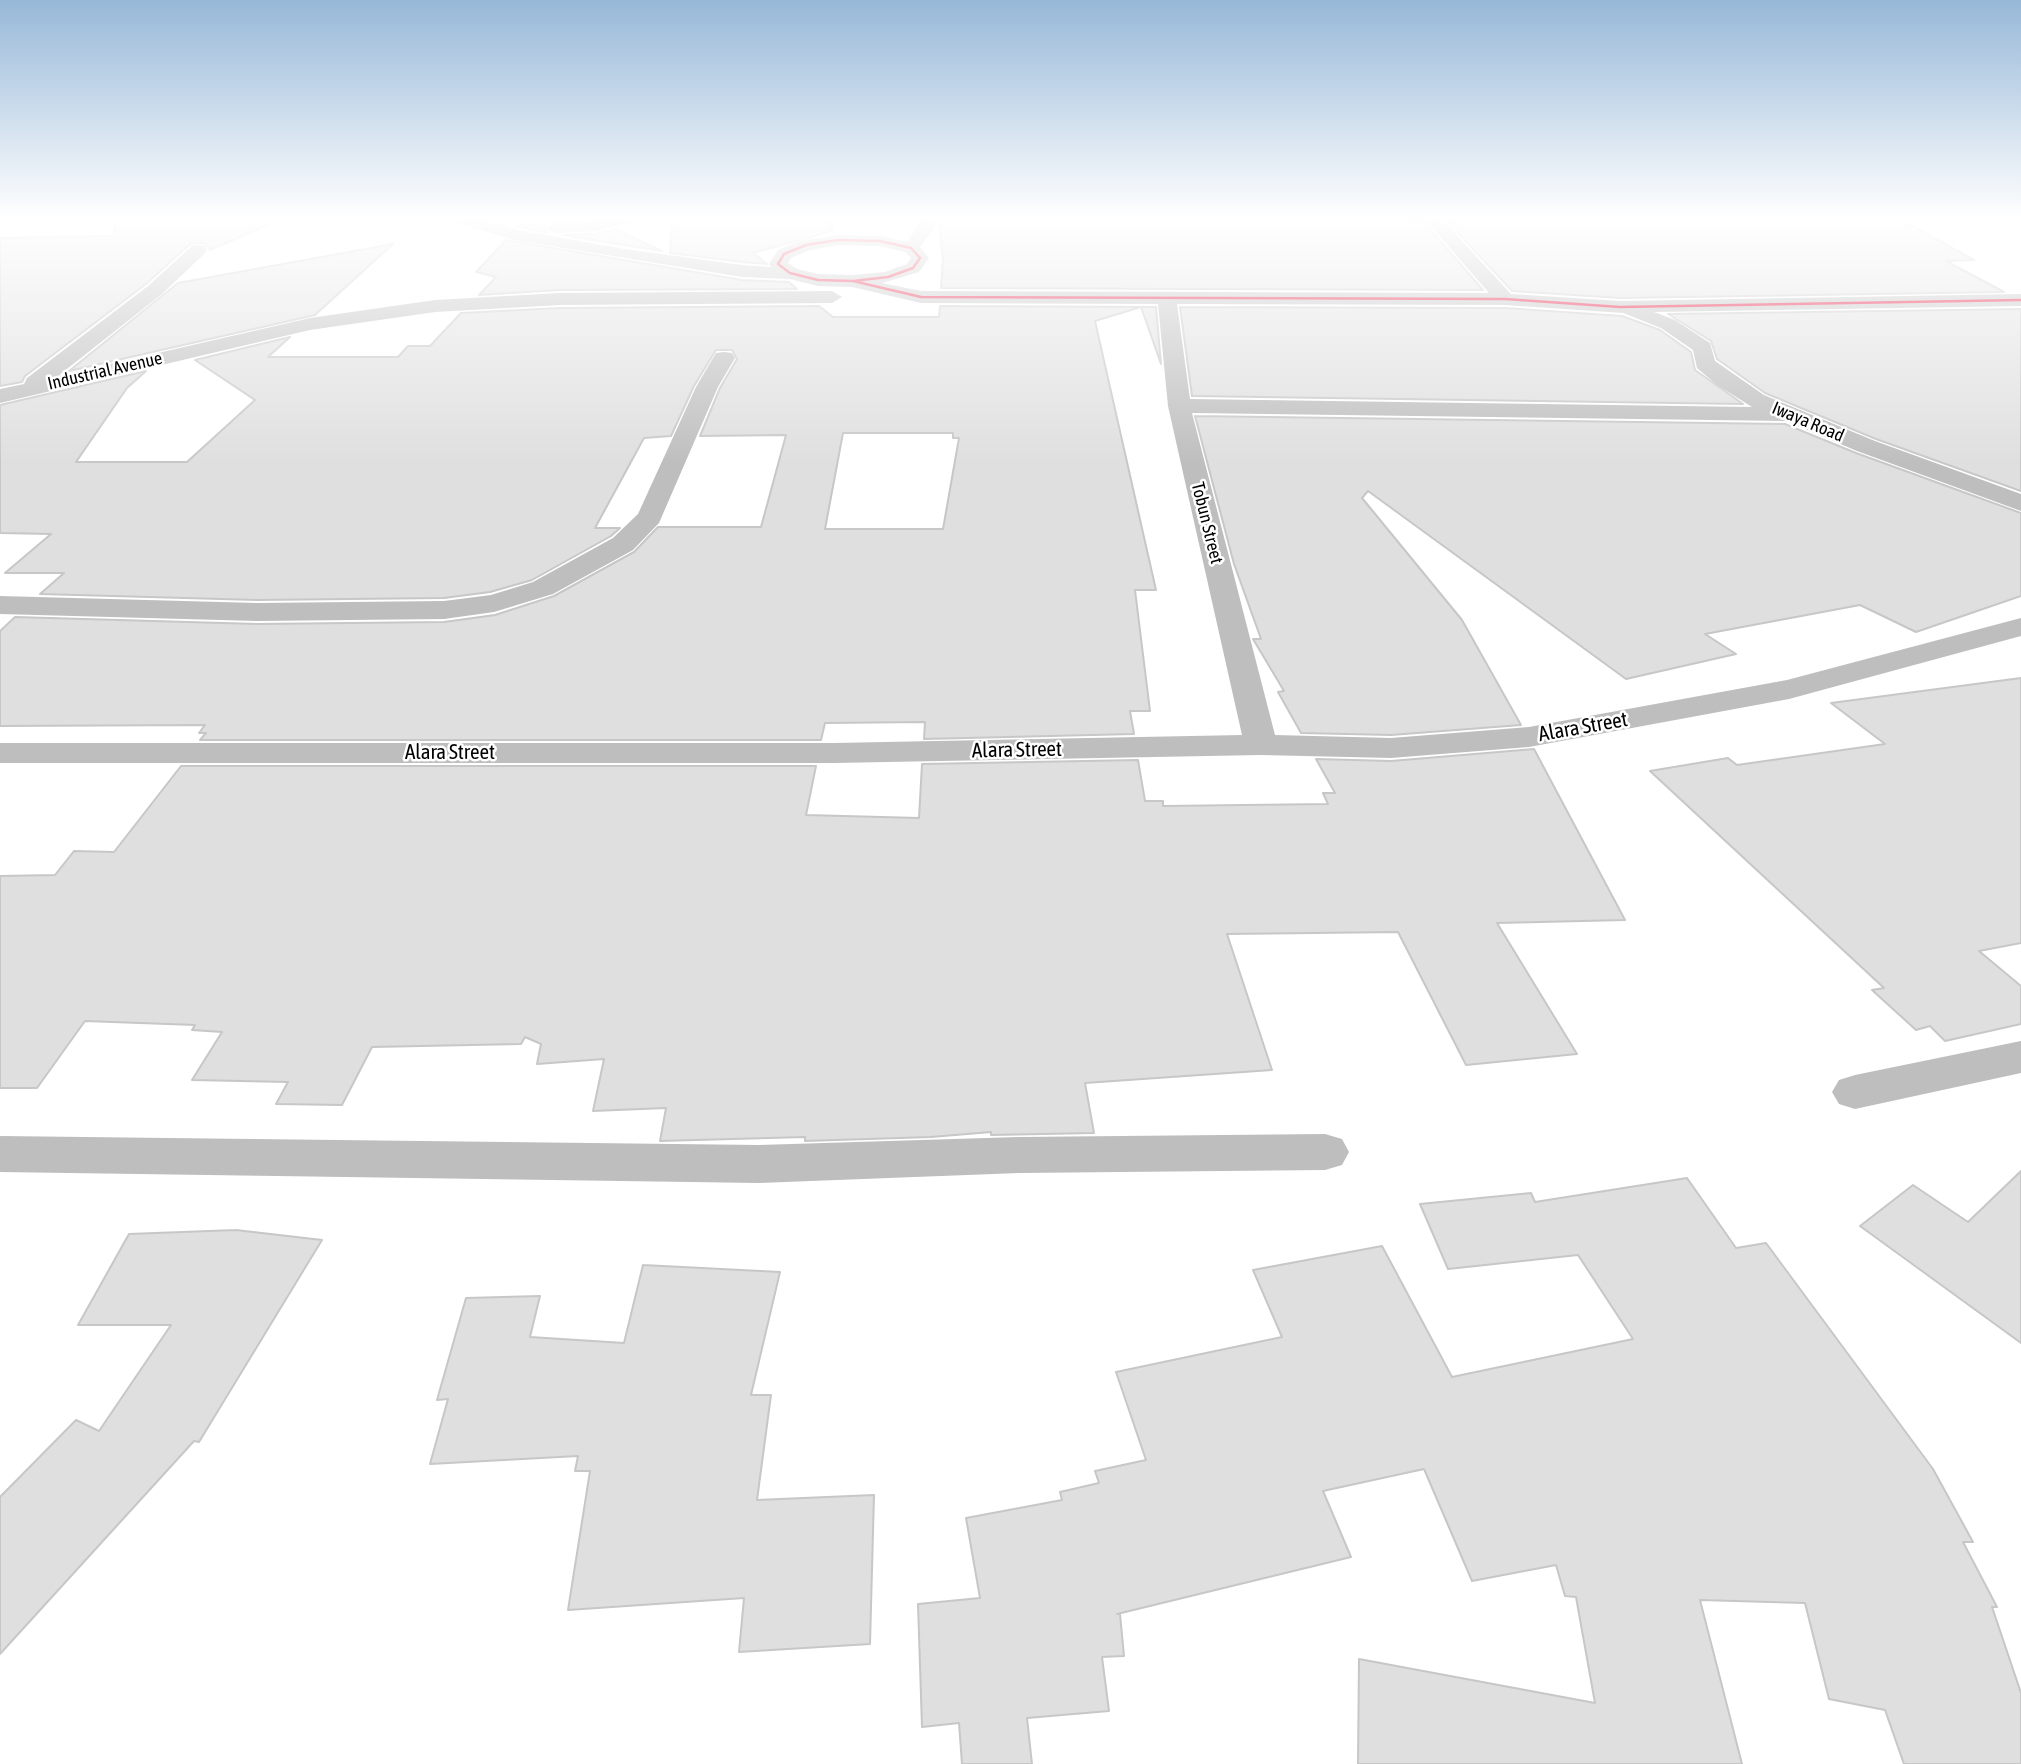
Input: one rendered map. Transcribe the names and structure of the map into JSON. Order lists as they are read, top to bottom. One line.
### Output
{"streets":{"street":["Industrial Avenue","Iwaya Road","Tobun Street","Alara Street"]},"crossings":[["Tobun Street","Alara Street"]]}
